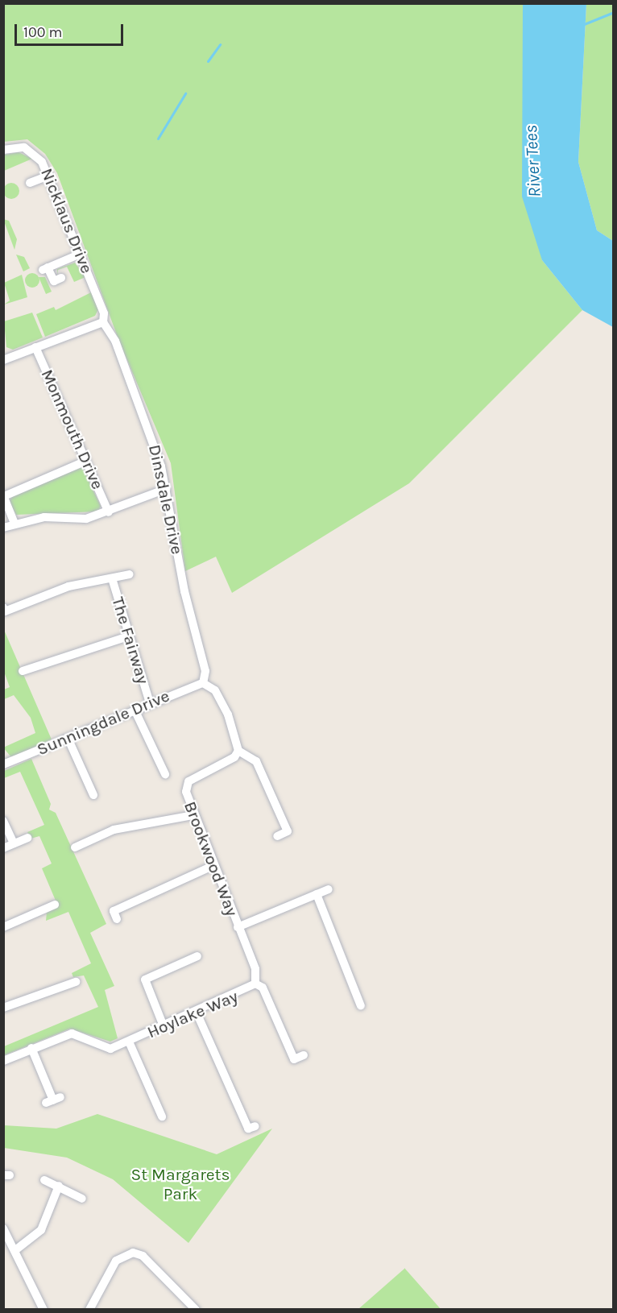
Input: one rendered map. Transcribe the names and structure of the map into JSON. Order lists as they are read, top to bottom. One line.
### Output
{"streets":{"street":["Nicklaus Drive","Monmouth Drive","Dinsdale Drive","The Fairway","Sunningdale Drive","Brookwood Way","Hoylake Way"]},"crossings":[["Nicklaus Drive","Dinsdale Drive"],["Dinsdale Drive","Sunningdale Drive"],["The Fairway","Sunningdale Drive"],["Brookwood Way","Hoylake Way"]],"water":["River Tees"],"parks":["St Margarets Park"],"scale_bar":"100 m"}
